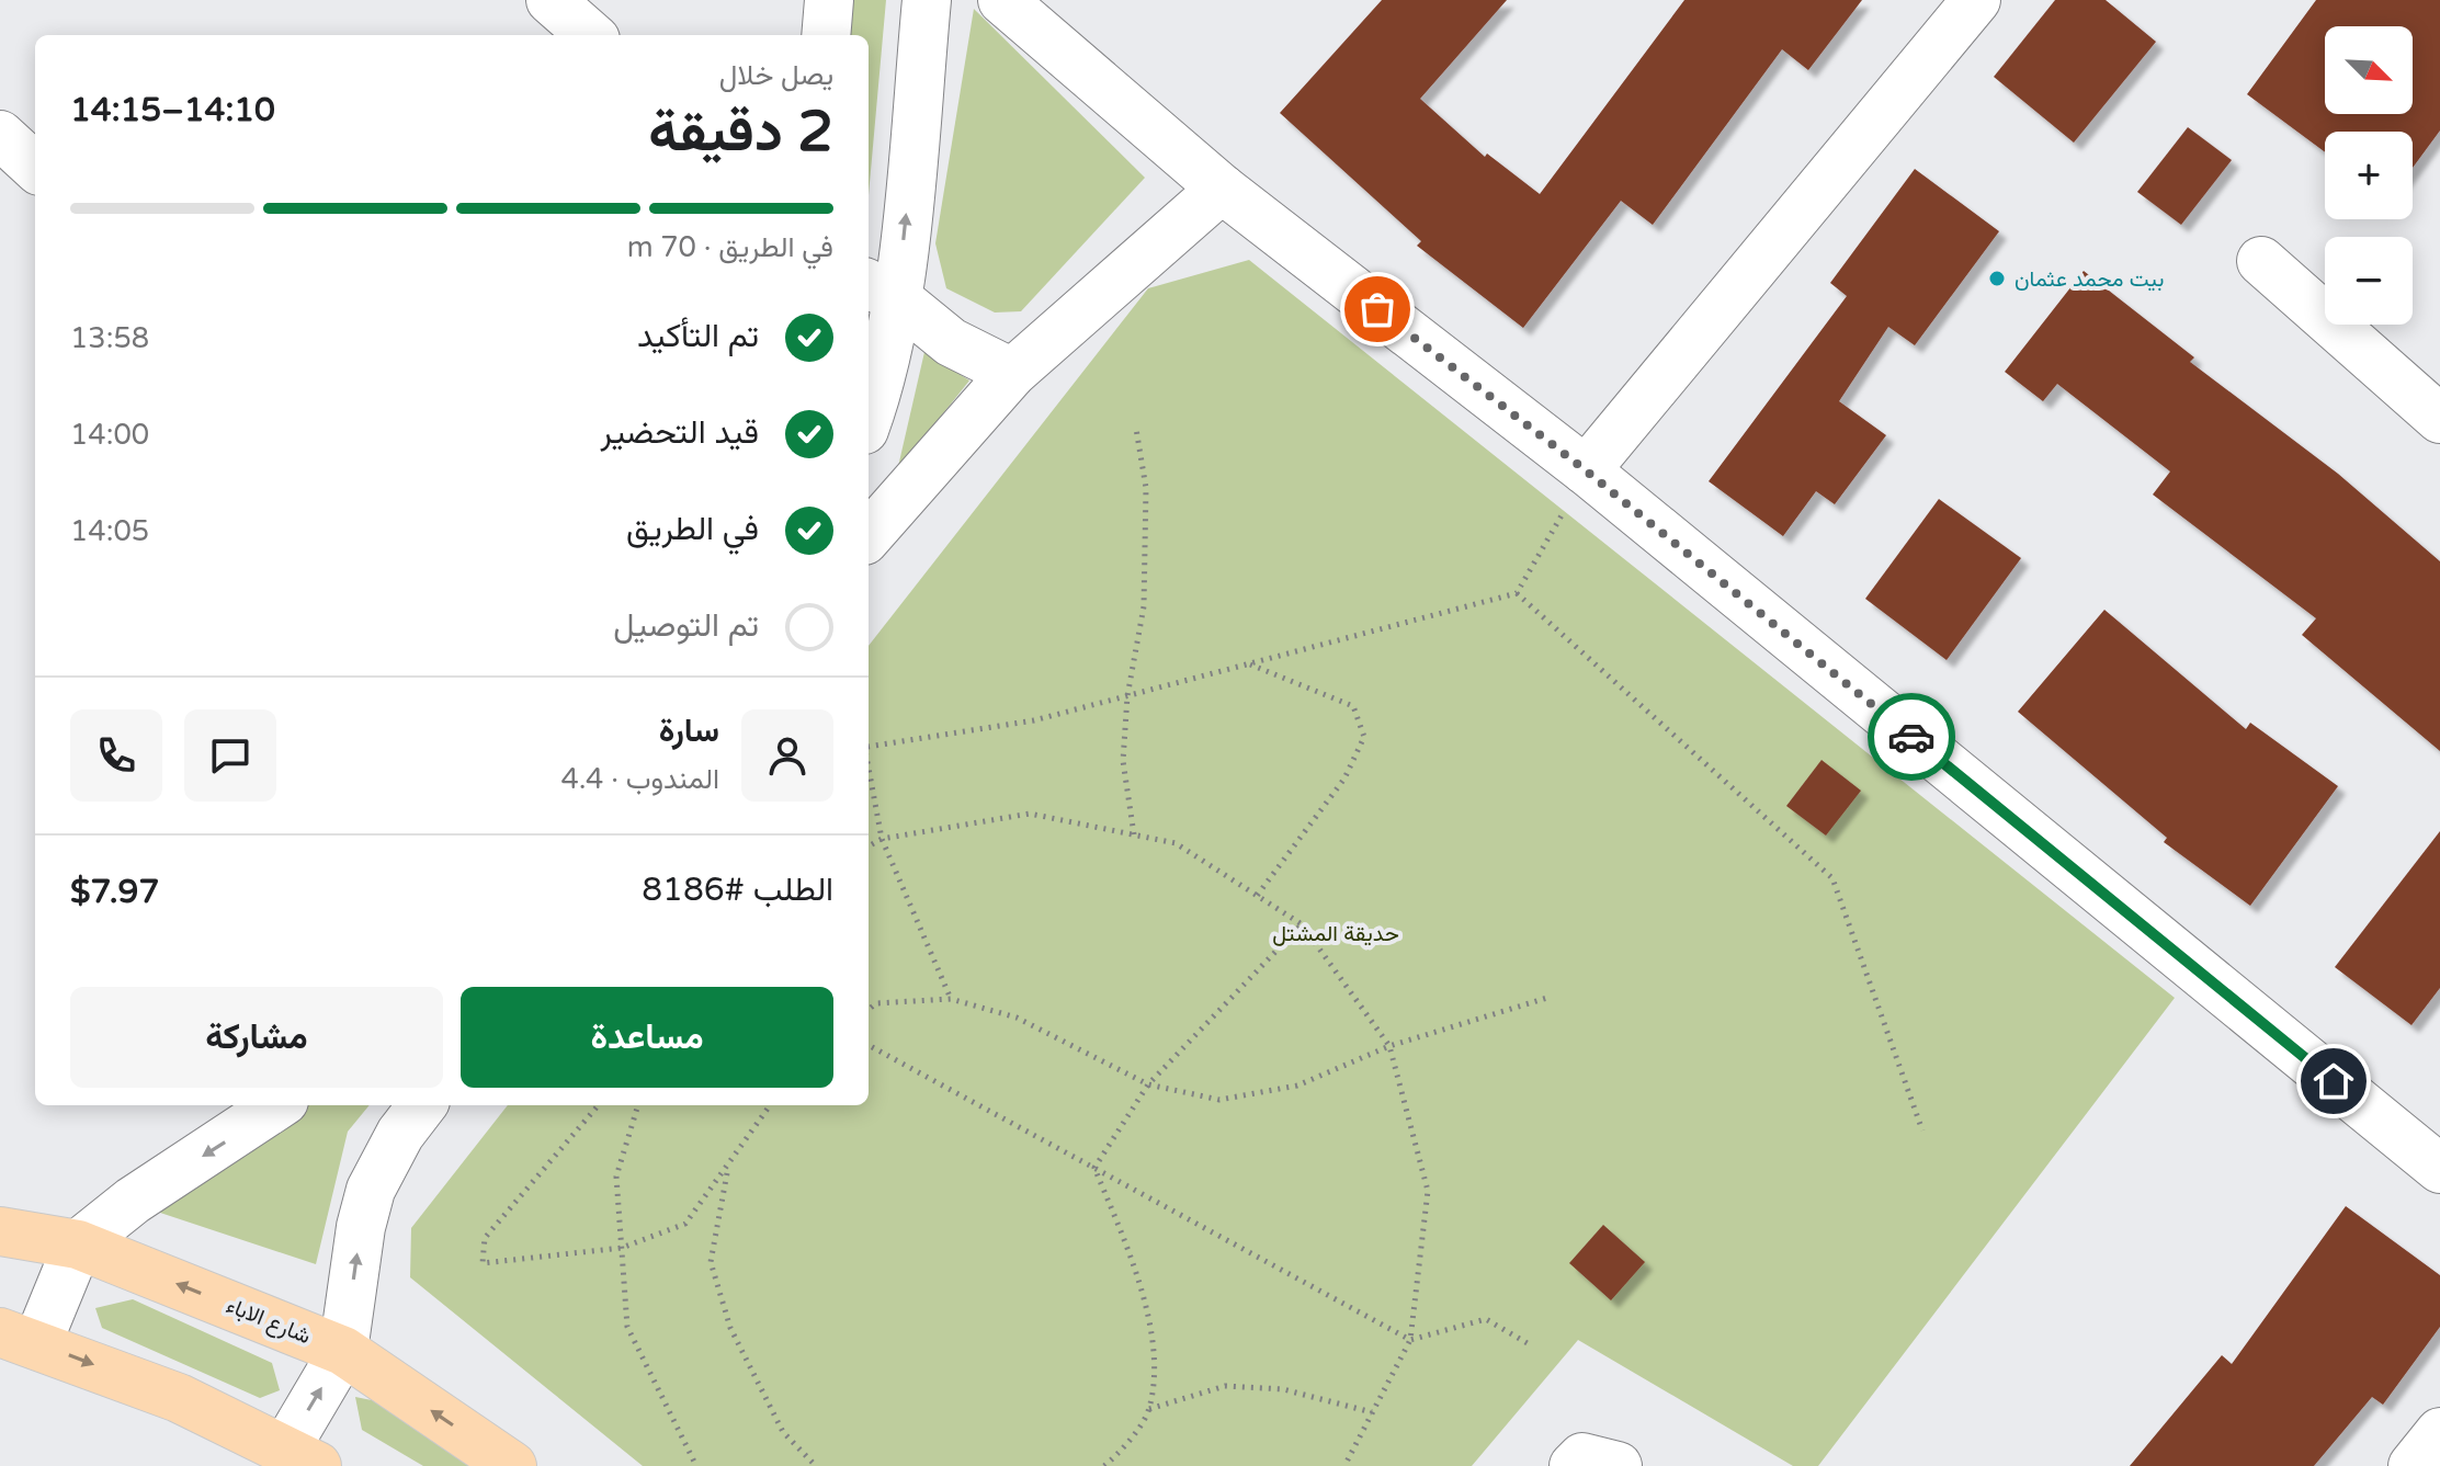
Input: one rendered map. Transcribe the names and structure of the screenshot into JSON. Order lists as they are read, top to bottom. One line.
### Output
{"streets":{"main road":["شارع الاباء"]},"parks":["حديقة المشتل"],"places":["بيت محمد عثمان"],"north":"bottom right","page":{"map_buttons":["+","−"],"heading":["2 دقيقة","يصل خلال","14:10–14:15"],"panel":["سارة","المندوب · 4.4","الطلب #8186","$7.97"],"bar":"في الطريق · 70 m","list":[["تم التأكيد","13:58"],["قيد التحضير","14:00"],["في الطريق","14:05"],"تم التوصيل"],"buttons":["مساعدة","مشاركة"]}}
